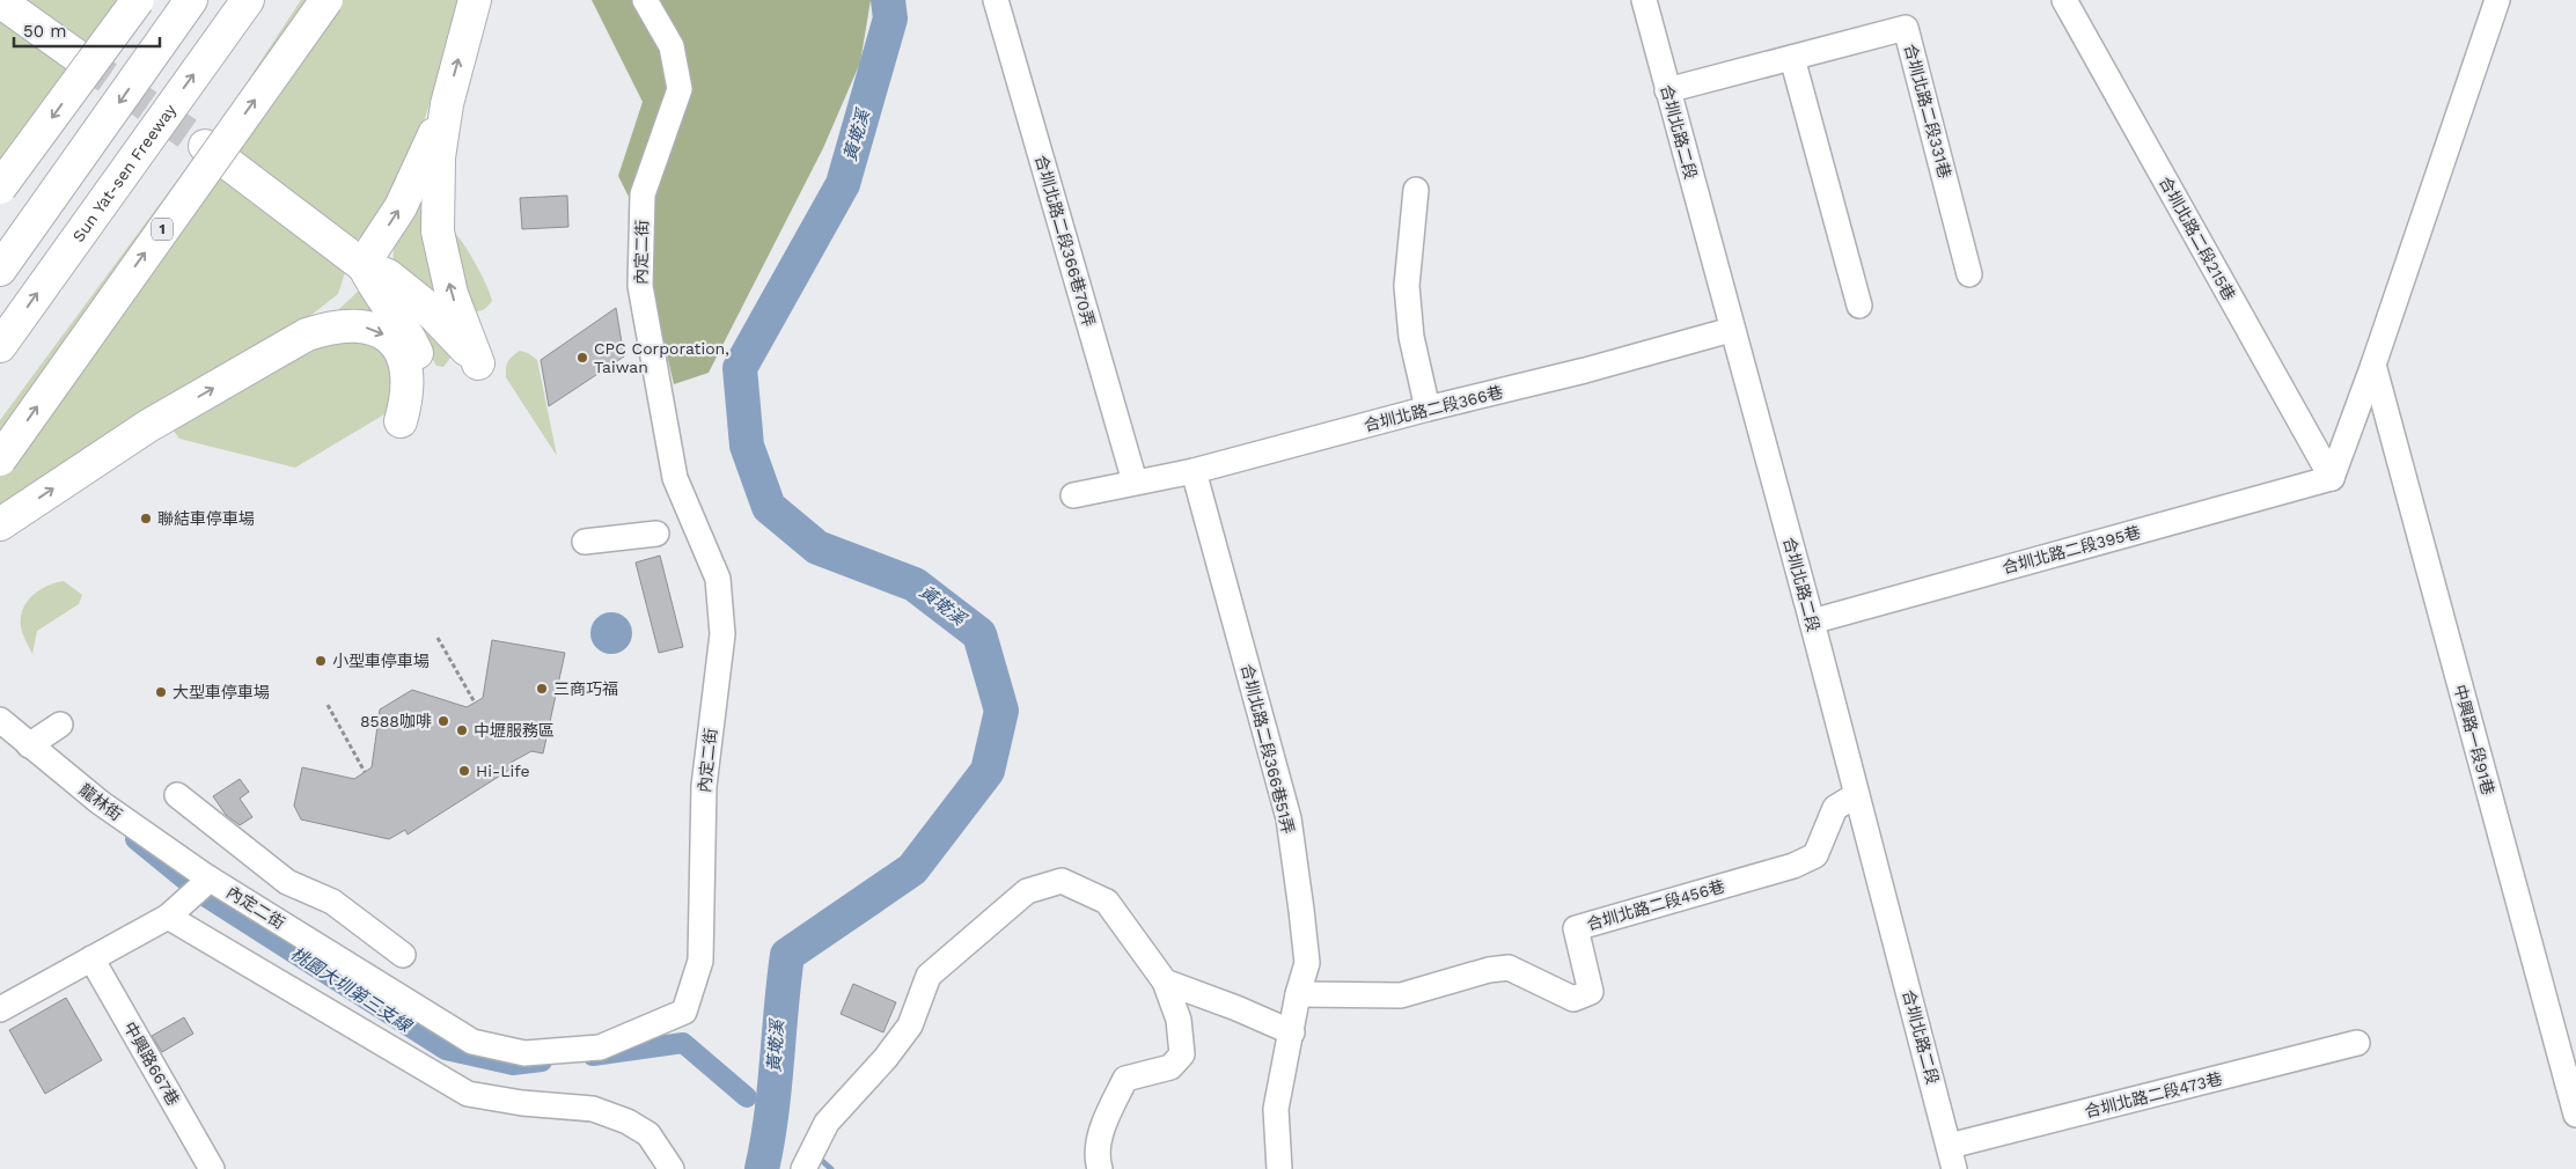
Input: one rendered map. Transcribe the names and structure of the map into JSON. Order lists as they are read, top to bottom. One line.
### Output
{"streets":{"highway":["Sun Yat-sen Freeway","1"],"street":["合圳北路二段331巷","合圳北路二段","合圳北路二段215巷","合圳北路二段366巷70弄","內定二街","合圳北路二段366巷","合圳北路二段395巷","中興路一段91巷","合圳北路二段366巷51弄","龍林街","合圳北路二段456巷","中興路667巷","合圳北路二段473巷"]},"crossings":[["合圳北路二段331巷","合圳北路二段"],["合圳北路二段","合圳北路二段366巷"],["合圳北路二段","合圳北路二段395巷"],["合圳北路二段","合圳北路二段456巷"],["合圳北路二段","合圳北路二段473巷"],["合圳北路二段215巷","合圳北路二段395巷"],["合圳北路二段366巷70弄","合圳北路二段366巷"],["內定二街","龍林街"],["合圳北路二段366巷","合圳北路二段366巷51弄"],["合圳北路二段366巷51弄","合圳北路二段456巷"]],"water":["黃墘溪","桃園大圳第三支線"],"places":["CPC Corporation, Taiwan","聯結車停車場","小型車停車場","三商巧福","大型車停車場","8588咖啡","中壢服務區","Hi-Life"],"scale_bar":"50 m"}
